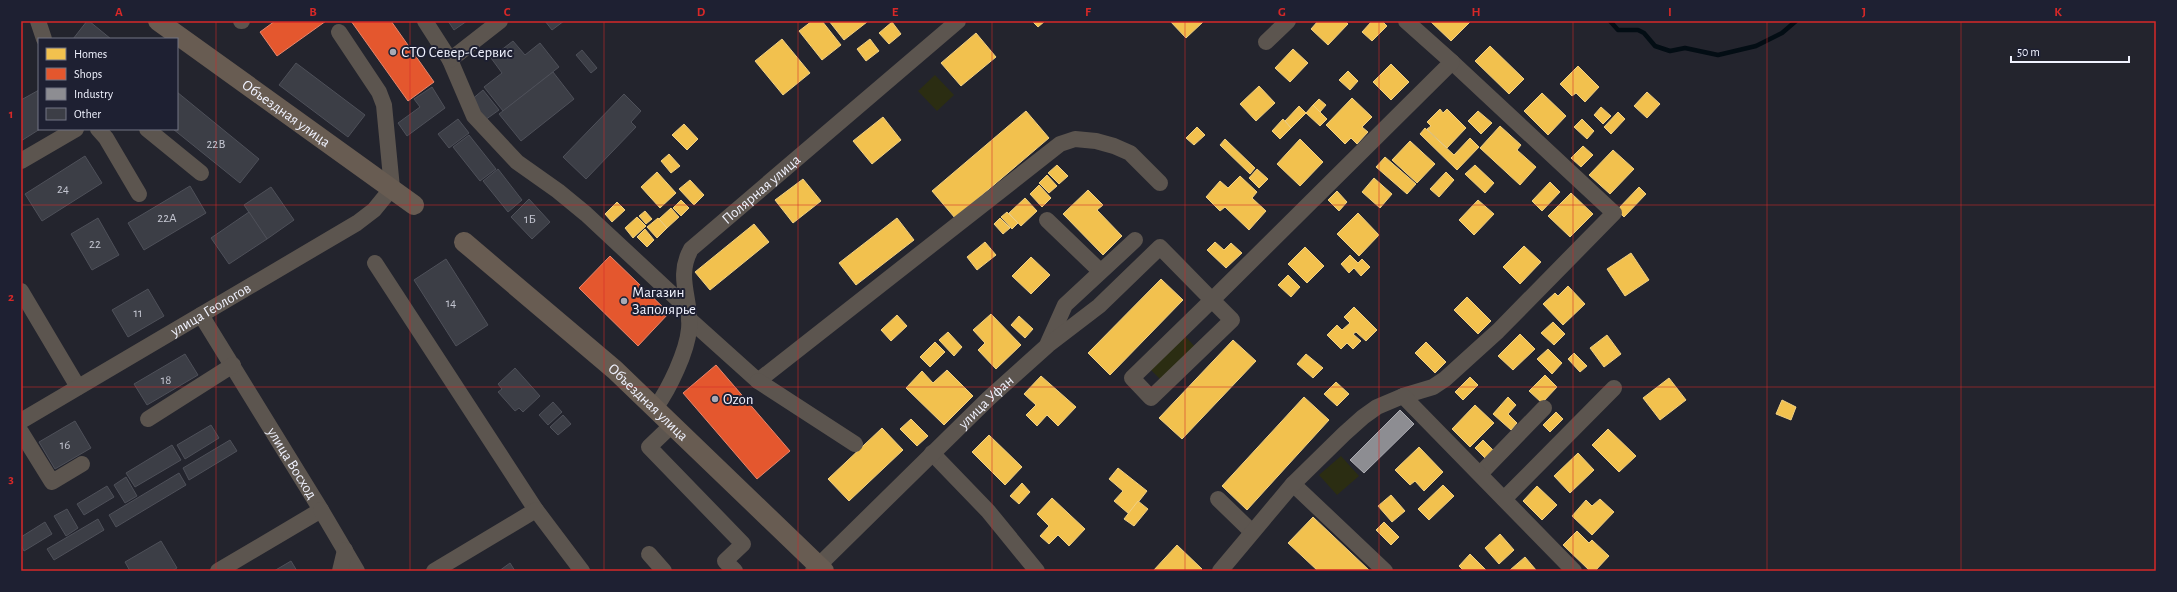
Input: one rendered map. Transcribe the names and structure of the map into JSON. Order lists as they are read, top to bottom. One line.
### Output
{"streets":{"main road":["Объездная улица"],"street":["Полярная улица","улица Геологов","улица Уфан","улица Восход"]},"crossings":[["Объездная улица","Полярная улица"],["Объездная улица","улица Геологов"],["Объездная улица","улица Уфан"],["улица Геологов","улица Восход"]],"places":["СТО Север-Сервис","Магазин Заполярье","Ozon"],"house_numbers":["22В","24","22А","1Б","22","14","11","18","16"],"legend":["Homes","Shops","Industry","Other"],"scale_bar":"50 m","grid":{"columns":["A","B","C","D","E","F","G","H","I","J","K"],"rows":["1","2","3"]}}
